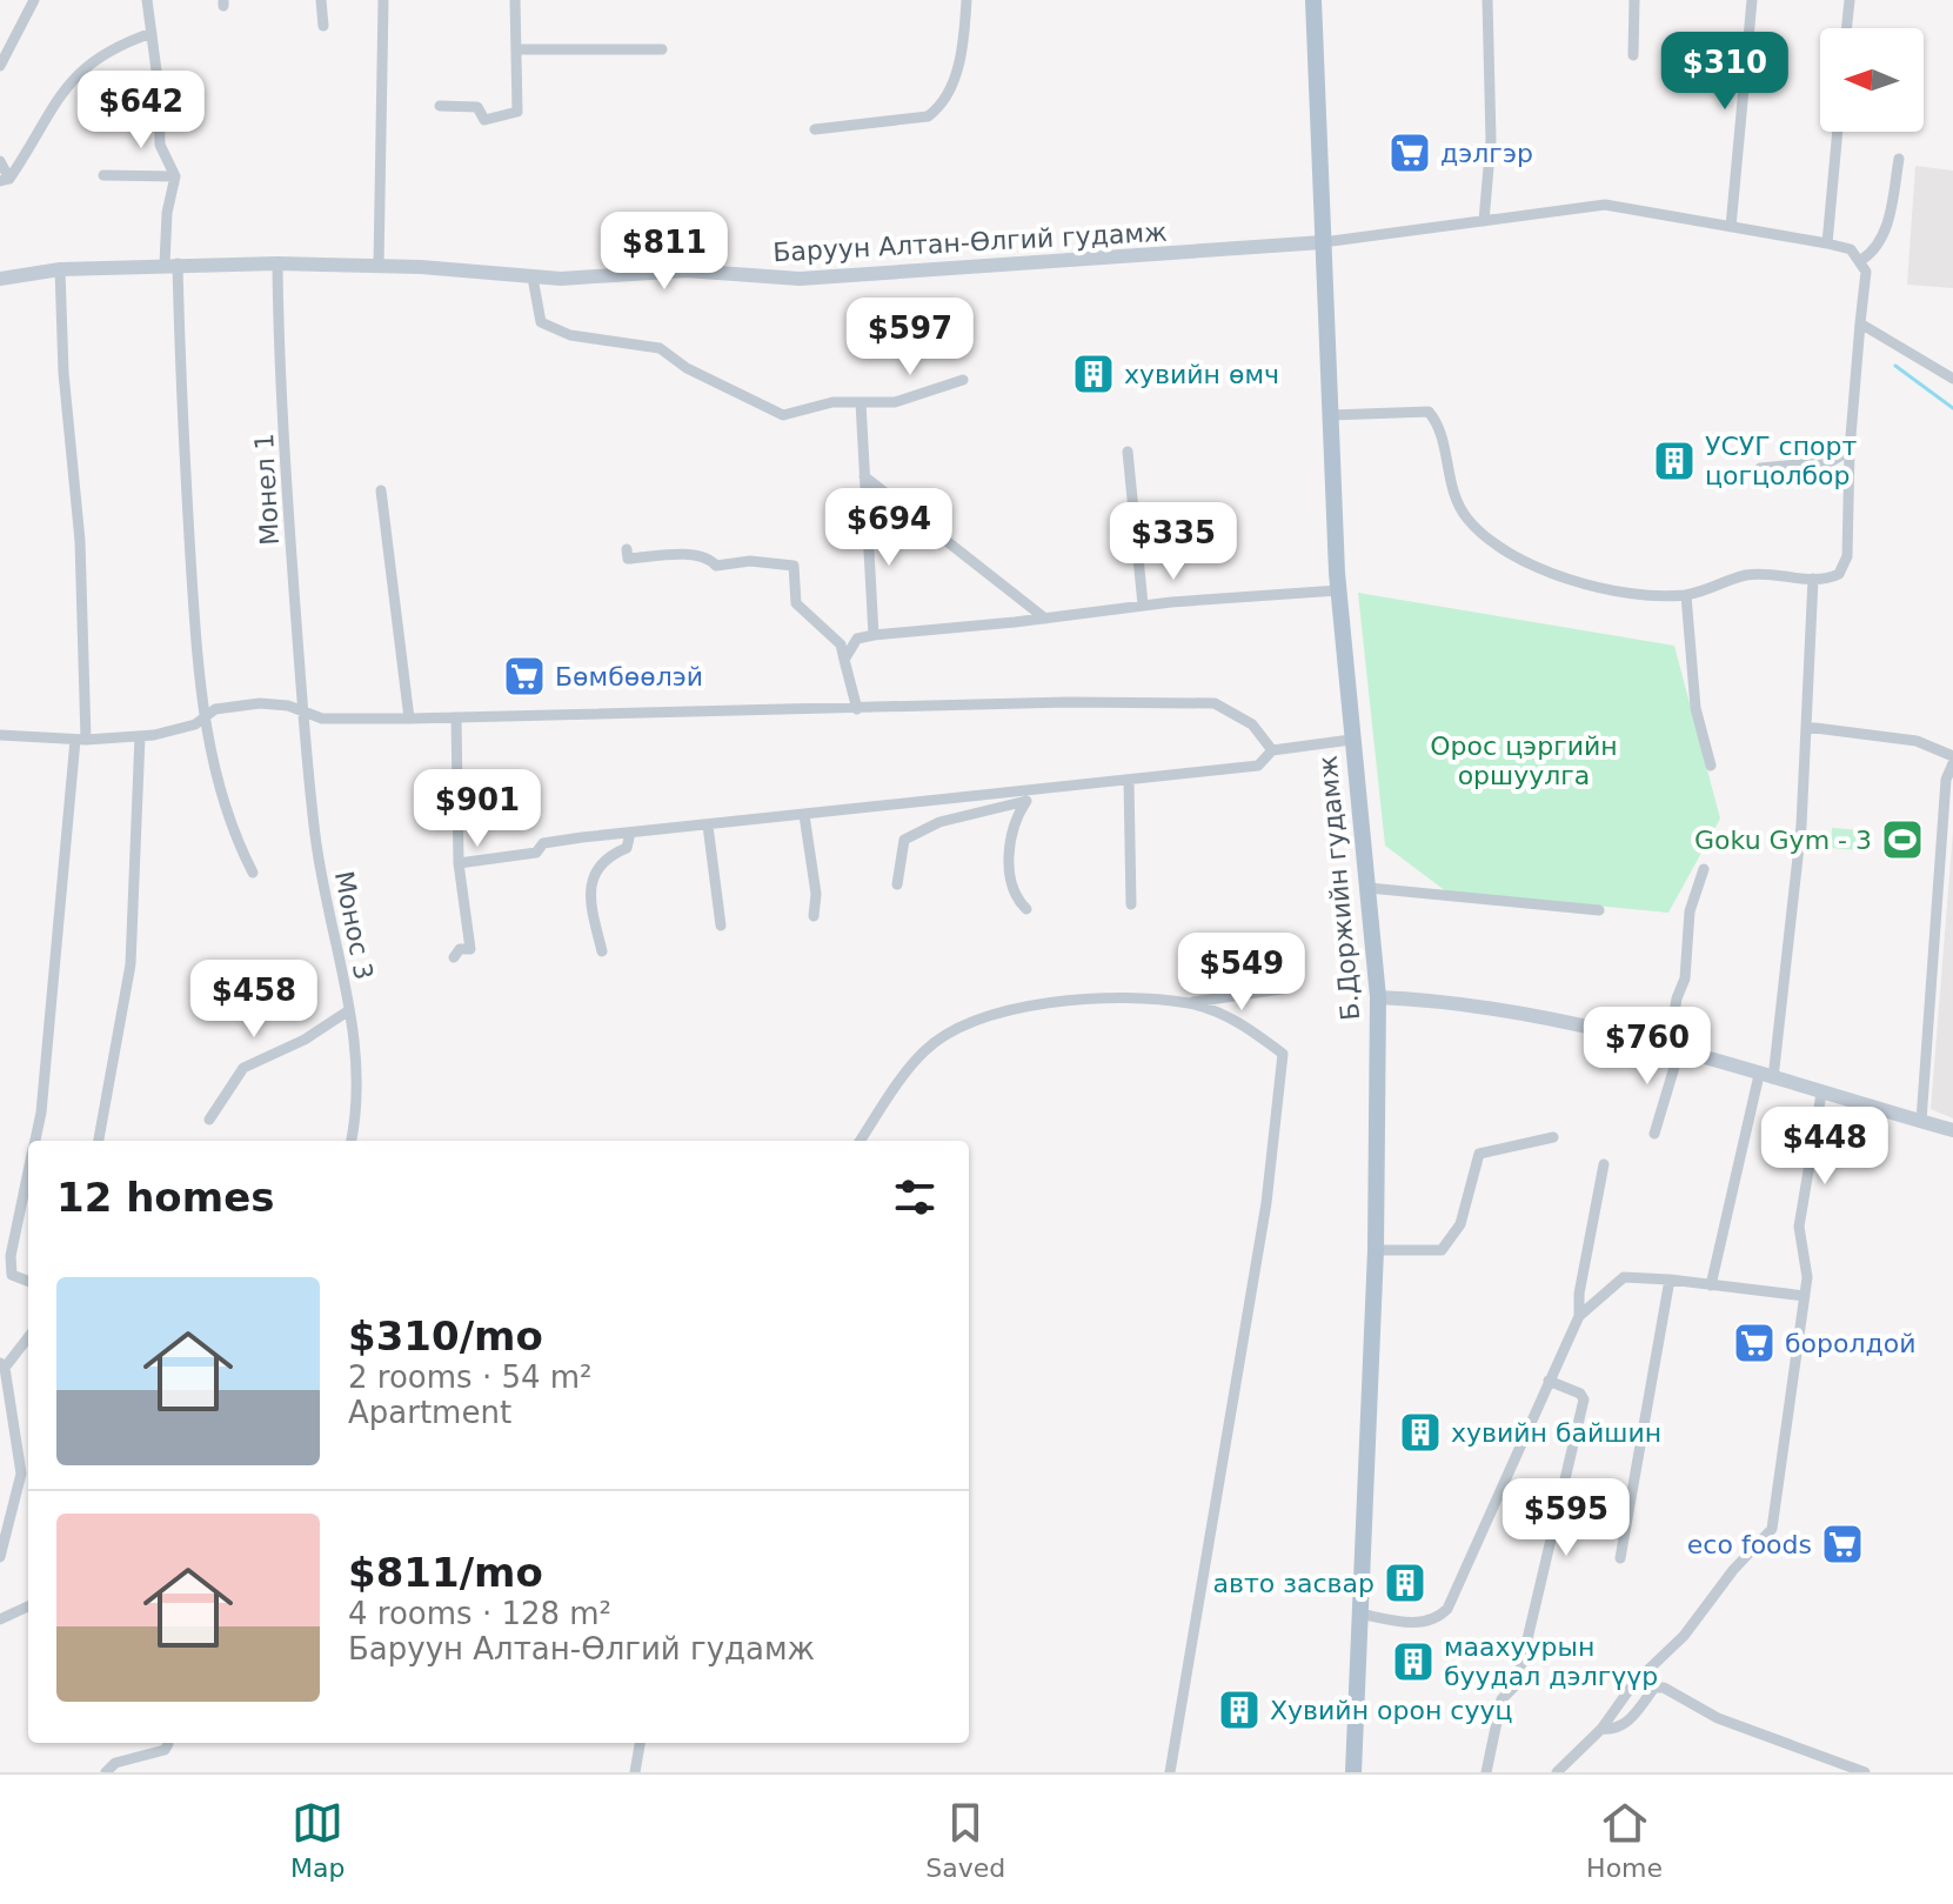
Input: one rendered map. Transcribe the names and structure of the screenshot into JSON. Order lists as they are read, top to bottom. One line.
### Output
{"streets":{"main road":["Баруун Алтан-Өлгий гудамж","Б.Доржийн гудамж"],"street":["Монел 1","Монос 3"]},"crossings":[["Баруун Алтан-Өлгий гудамж","Монел 1"],["Баруун Алтан-Өлгий гудамж","Б.Доржийн гудамж"],["Монел 1","Монос 3"]],"parks":["Орос цэргийн оршуулга"],"places":{"supermarket":["дэлгэр","Бөмбөөлэй","боролдой","eco foods"],"building":["хувийн өмч","УСУГ спорт цогцолбор","хувийн байшин","авто засвар","маахуурын буудал дэлгүүр","Хувийн орон сууц"],"sports":["Goku Gym - 3"]},"north":"left","page":{"price":["$310","$642","$811","$597","$694","$335","$901","$549","$458","$760","$448","$595"],"heading":"12 homes","list":[{"name":"$310/mo","note":"2 rooms · 54 m² · Apartment"},{"name":"$811/mo","note":"4 rooms · 128 m² · Баруун Алтан-Өлгий гудамж"}],"tabs":["Map","Saved","Home"]}}
